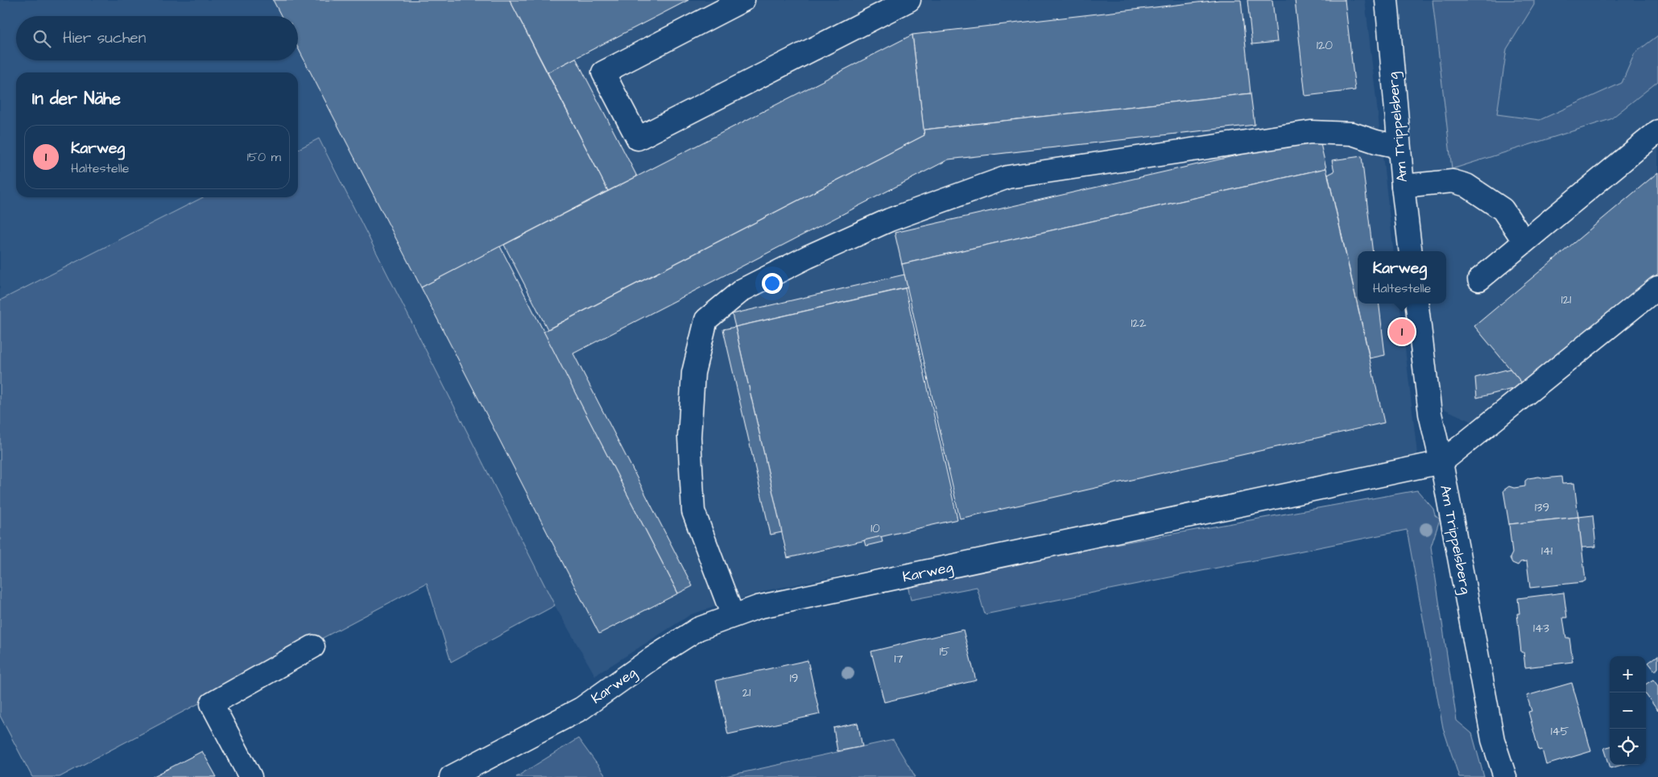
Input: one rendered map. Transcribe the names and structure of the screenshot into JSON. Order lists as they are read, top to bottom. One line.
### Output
{"streets":{"street":["Am Trippelsberg","Karweg"]},"crossings":[["Am Trippelsberg","Karweg"]],"house_numbers":["120","121","122","139","10","141","143","15","17","19","21","145"],"page":{"search":"Hier suchen","heading":"In der Nähe","list":[{"mark":"1","name":"Karweg","note":"Haltestelle","value":"150 m"}],"popup":["Karweg","Haltestelle"],"pins":"1","map_buttons":["+","−"]}}
